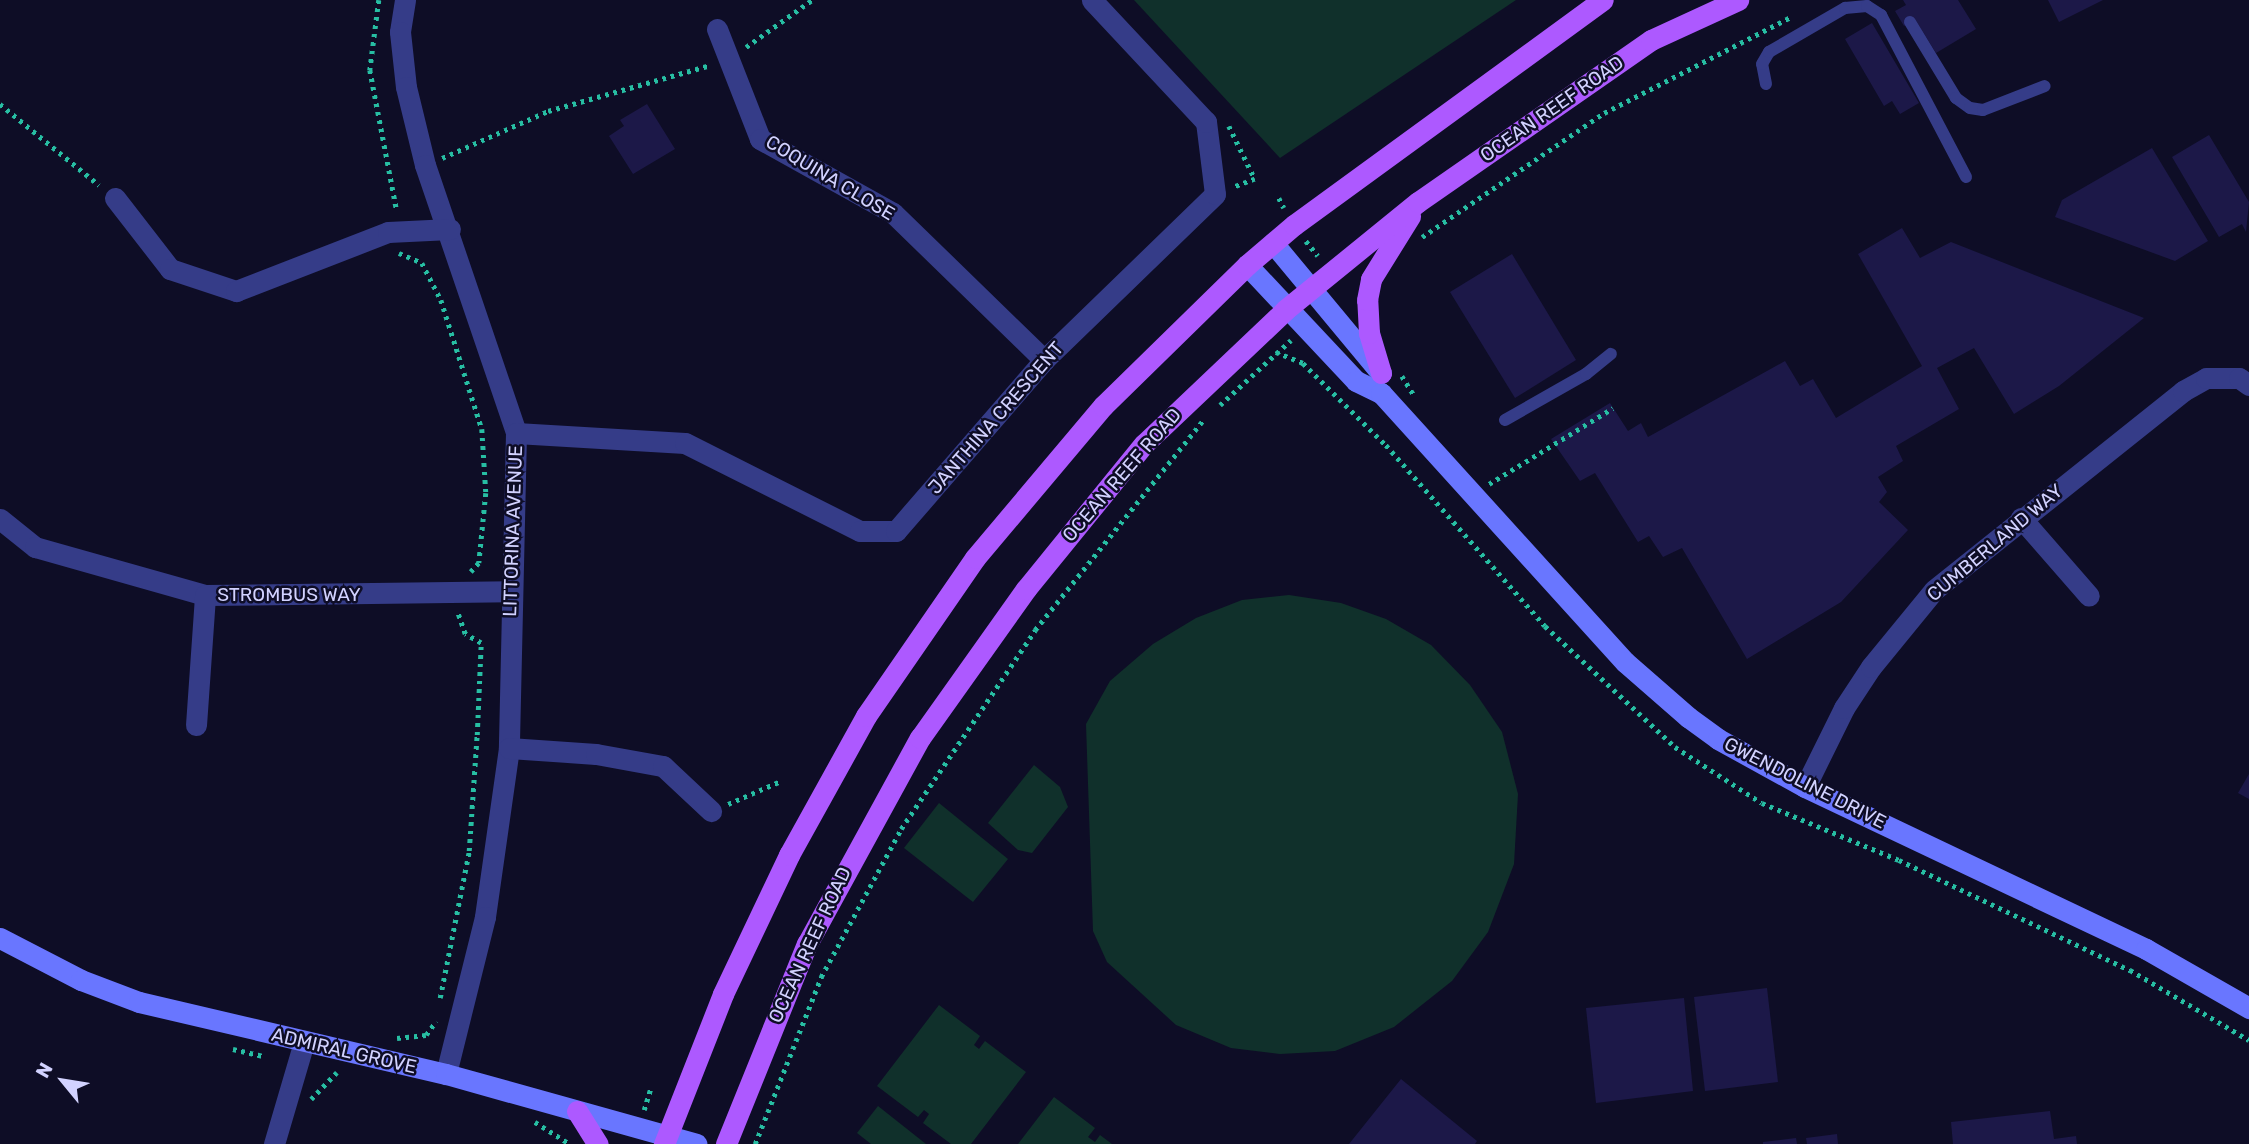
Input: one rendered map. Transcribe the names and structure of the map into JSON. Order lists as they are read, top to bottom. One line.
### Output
{"streets":{"main road":["OCEAN REEF ROAD"],"street":["COQUINA CLOSE","JANTHINA CRESCENT","LITTORINA AVENUE","CUMBERLAND WAY","STROMBUS WAY","GWENDOLINE DRIVE","ADMIRAL GROVE"]},"crossings":[["OCEAN REEF ROAD","GWENDOLINE DRIVE"],["COQUINA CLOSE","JANTHINA CRESCENT"],["JANTHINA CRESCENT","LITTORINA AVENUE"],["LITTORINA AVENUE","STROMBUS WAY"],["LITTORINA AVENUE","ADMIRAL GROVE"],["CUMBERLAND WAY","GWENDOLINE DRIVE"]],"north":"top left"}
